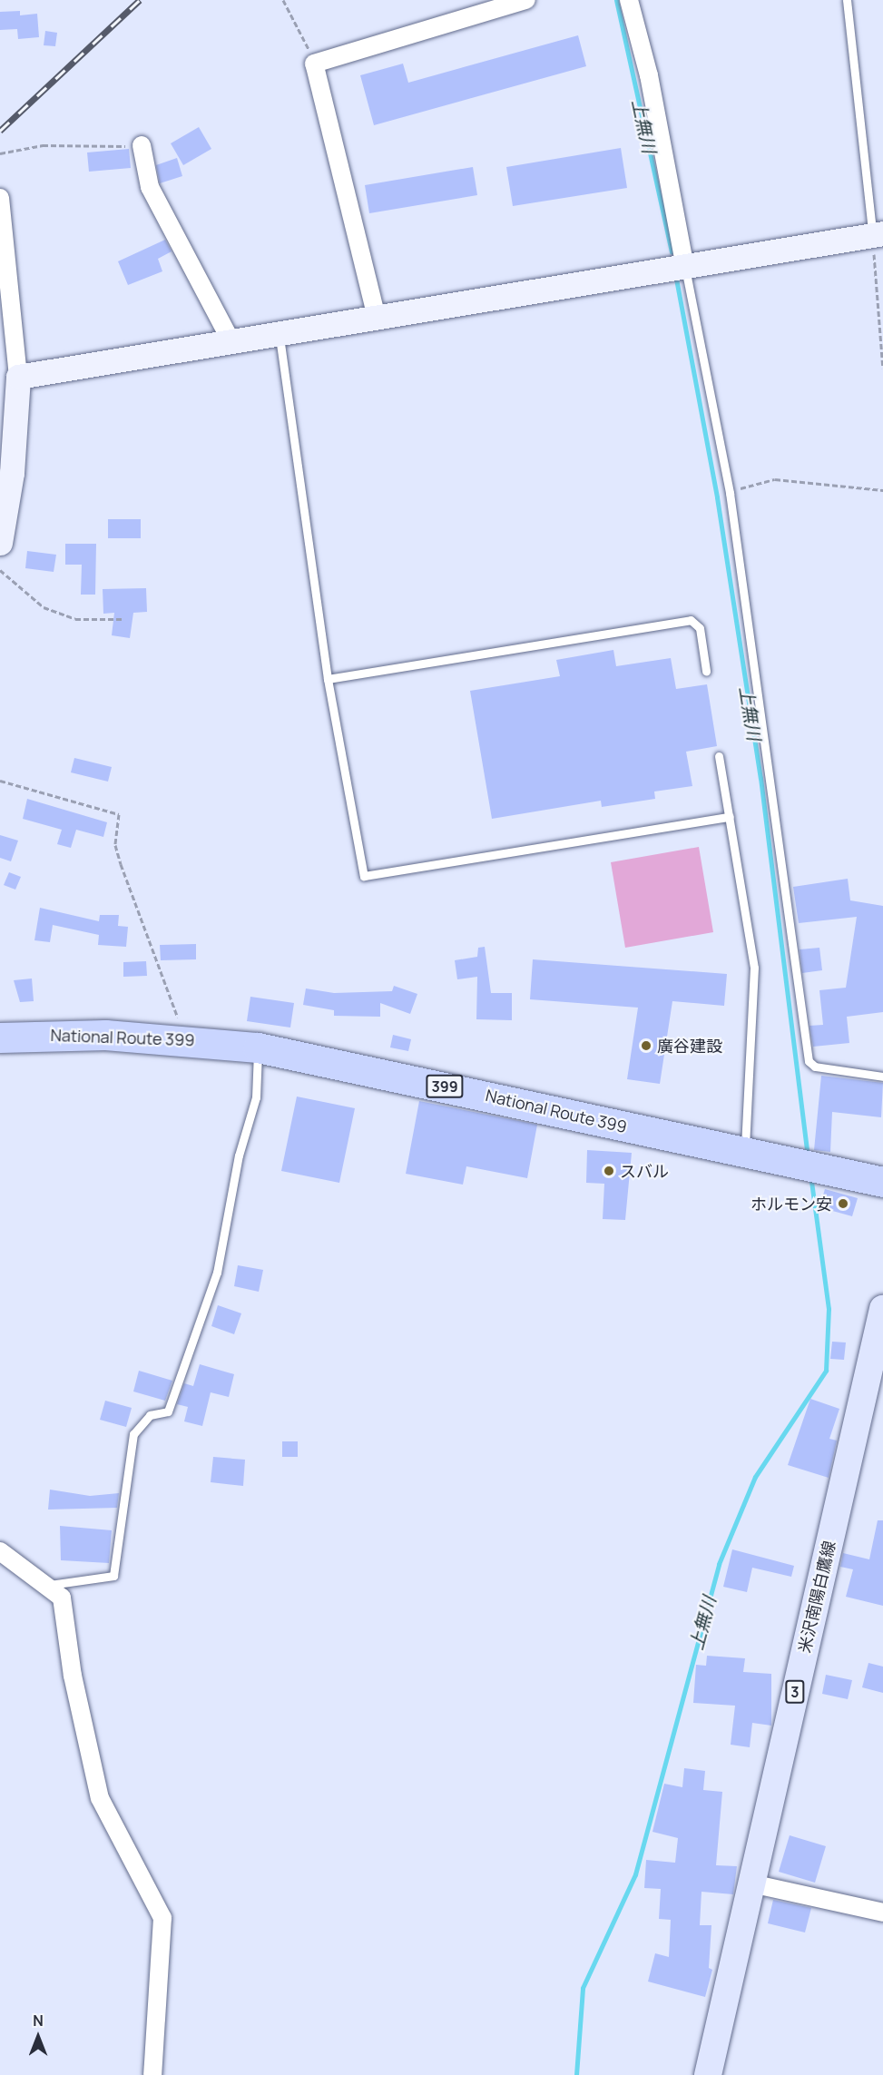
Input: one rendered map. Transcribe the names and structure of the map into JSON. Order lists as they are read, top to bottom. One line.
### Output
{"streets":{"highway":["National Route 399","399"],"main road":["米沢南陽白鷹線","3"]},"water":["上無川"],"places":["廣谷建設","スバル","ホルモン安"],"north":"top"}
